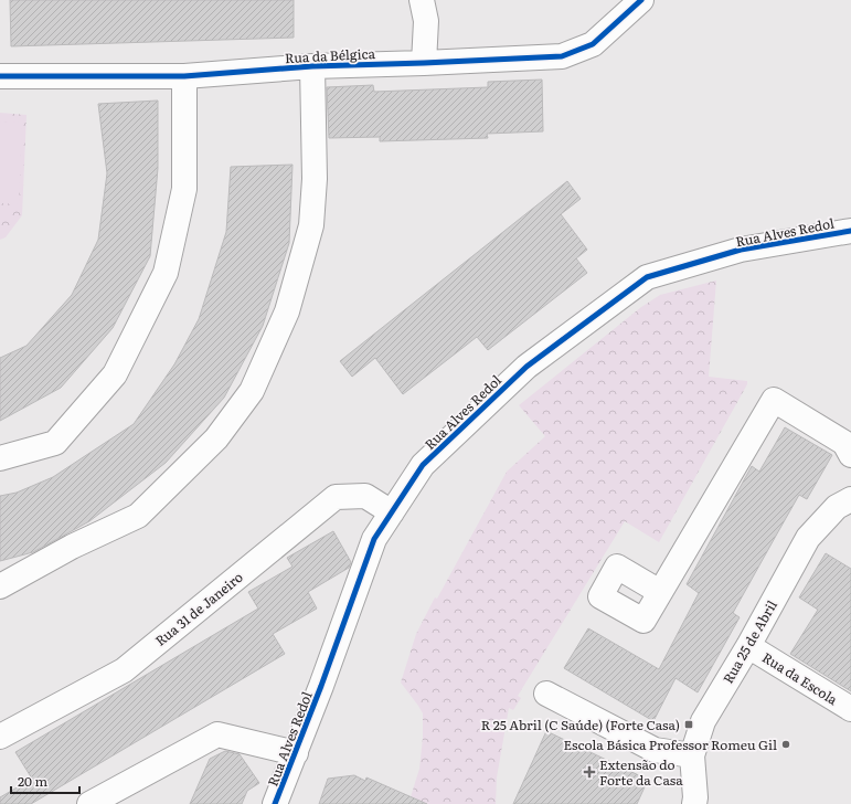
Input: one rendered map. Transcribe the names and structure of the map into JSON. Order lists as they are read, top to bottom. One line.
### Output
{"streets":{"street":["Rua da Bélgica","Rua Alves Redol","Rua 31 de Janeiro","Rua 25 de Abril","Rua da Escola"]},"crossings":[["Rua Alves Redol","Rua 31 de Janeiro"],["Rua 25 de Abril","Rua da Escola"]],"places":{"transit":["R 25 Abril (C Saúde) (Forte Casa)"],"other":["Escola Básica Professor Romeu Gil"],"health":["Extensão do Forte da Casa"]},"scale_bar":"20 m"}
